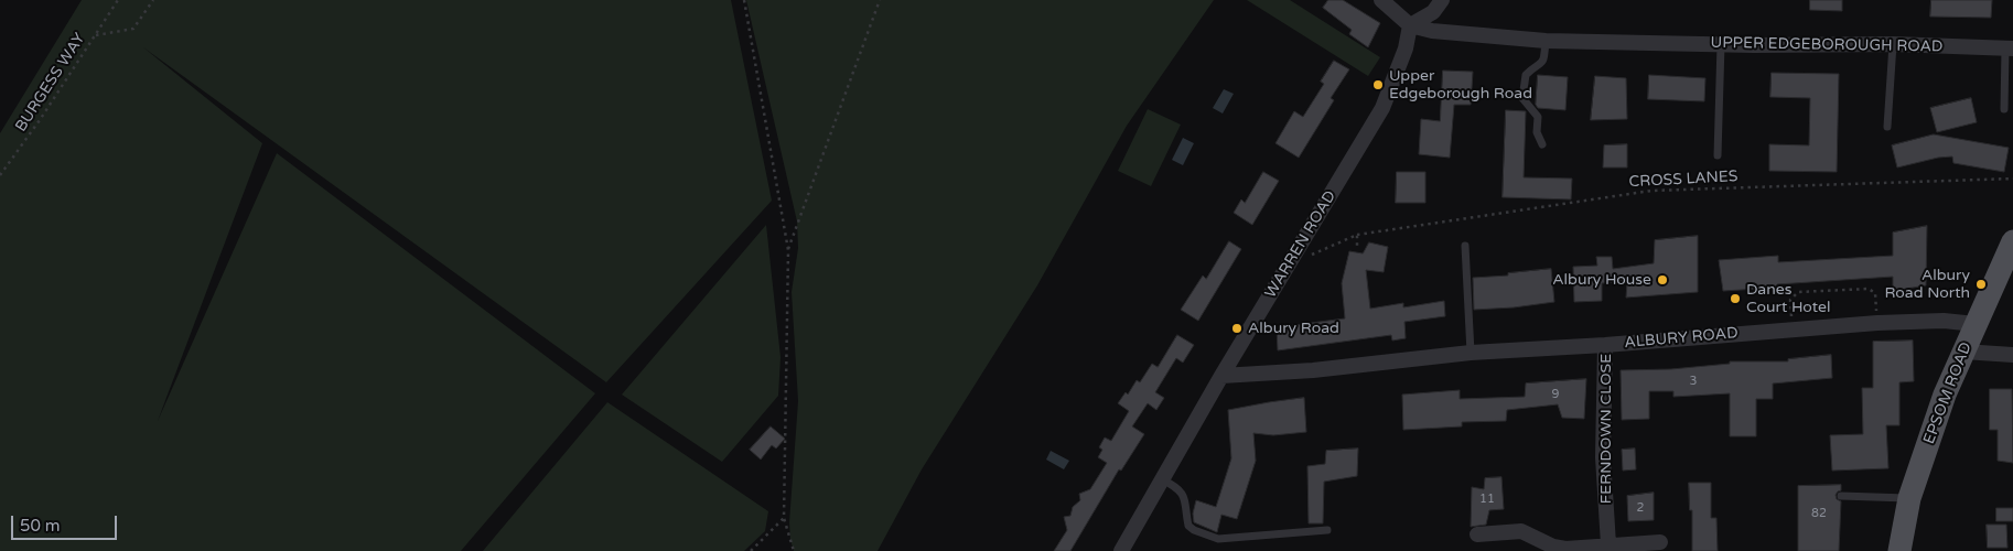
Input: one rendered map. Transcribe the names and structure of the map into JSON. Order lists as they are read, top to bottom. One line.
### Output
{"streets":{"main road":["EPSOM ROAD"],"street":["UPPER EDGEBOROUGH ROAD","WARREN ROAD","ALBURY ROAD","FERNDOWN CLOSE"],"path":["BURGESS WAY","CROSS LANES"]},"crossings":[["UPPER EDGEBOROUGH ROAD","WARREN ROAD"],["CROSS LANES","WARREN ROAD"],["WARREN ROAD","ALBURY ROAD"],["ALBURY ROAD","EPSOM ROAD"],["ALBURY ROAD","FERNDOWN CLOSE"]],"places":["Upper Edgeborough Road","Albury House","Albury Road North","Danes Court Hotel","Albury Road"],"house_numbers":["3","9","11","2","82"],"scale_bar":"50 m"}
